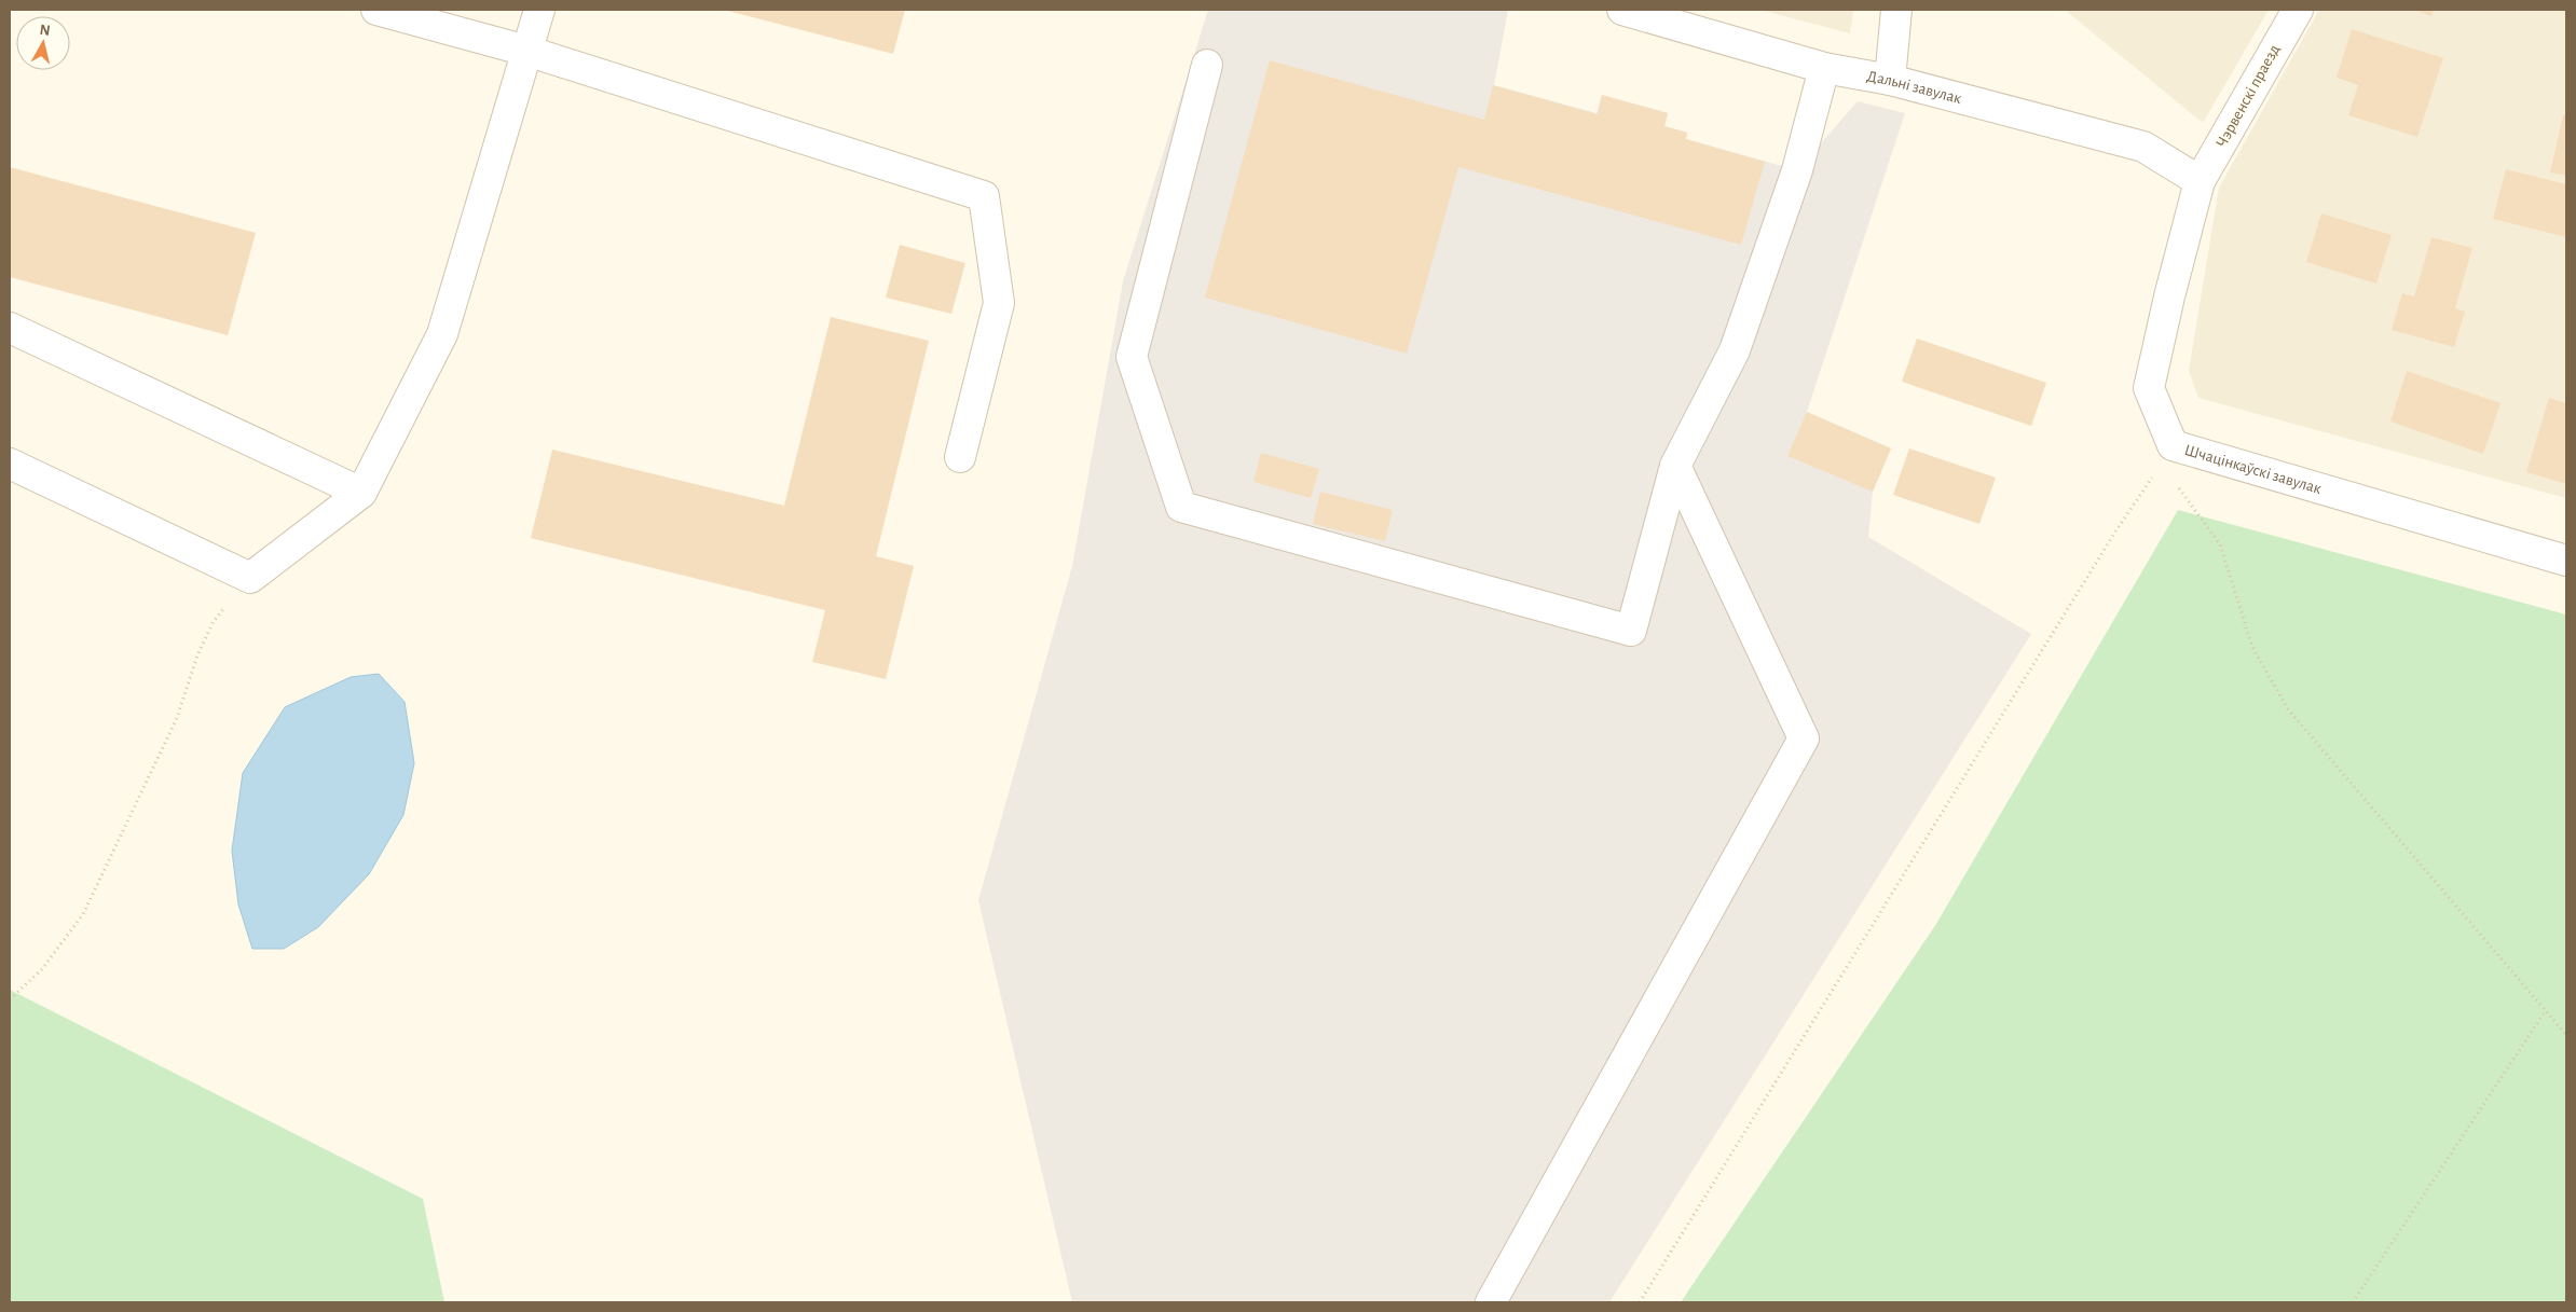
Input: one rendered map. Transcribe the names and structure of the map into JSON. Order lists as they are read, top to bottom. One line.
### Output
{"streets":{"street":["Дальні завулак","Чэрвенскі праезд","Шчацінкаўскі завулак"]},"crossings":[["Дальні завулак","Чэрвенскі праезд"],["Дальні завулак","Шчацінкаўскі завулак"],["Чэрвенскі праезд","Шчацінкаўскі завулак"]],"north":"top"}
